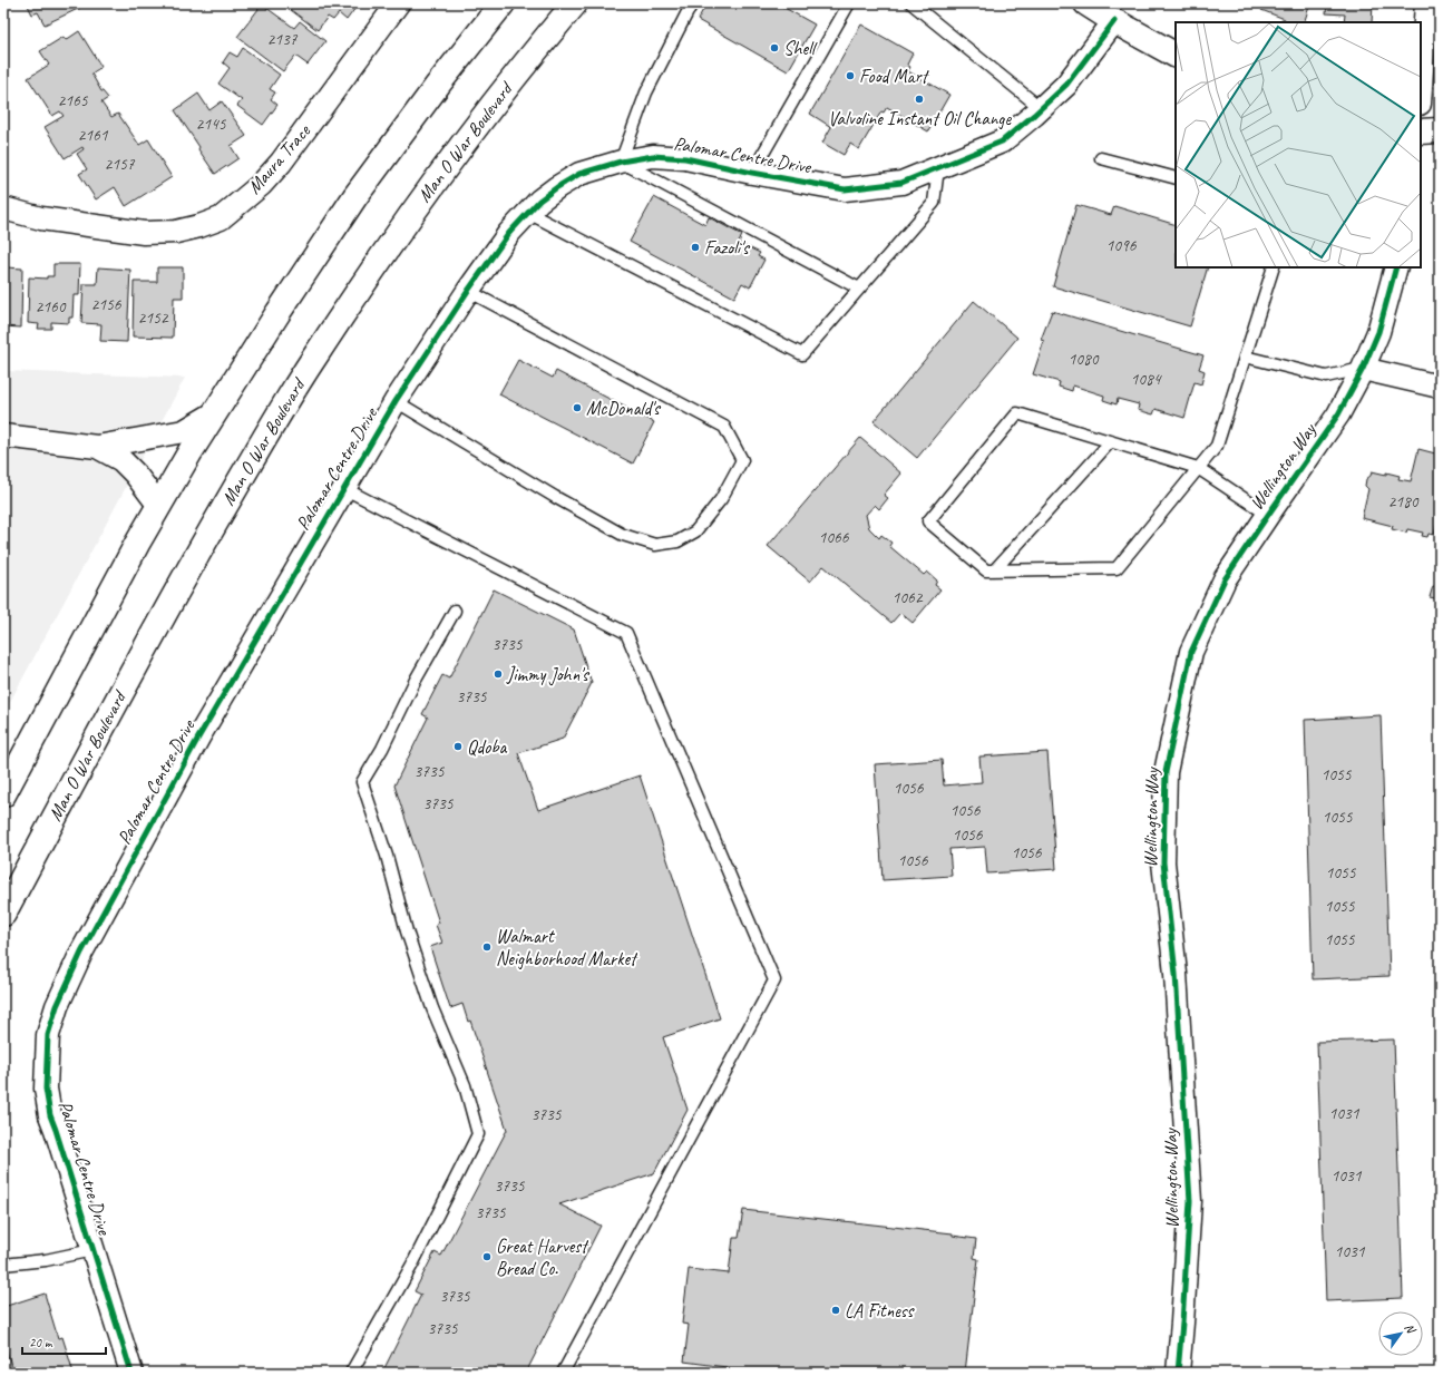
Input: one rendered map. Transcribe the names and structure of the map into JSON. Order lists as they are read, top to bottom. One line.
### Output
{"streets":{"main road":["Man O War Boulevard"],"street":["Palomar Centre Drive","Maura Trace","Wellington Way"]},"places":["Shell","Food Mart","Valvoline Instant Oil Change","Fazoli's","McDonald's","Jimmy John's","Qdoba","Walmart Neighborhood Market","Great Harvest Bread Co.","LA Fitness"],"house_numbers":["2137","2165","2145","2161","2157","1096","2156","2160","2152","1080","1084","2180","1066","1062","3735","3735","3735","1055","1056","3735","1056","1055","1056","1056","1056","1055","1055","1055","1031","3735","1031","3735","3735","1031","3735","3735"],"scale_bar":"20 m","north":"top right"}
